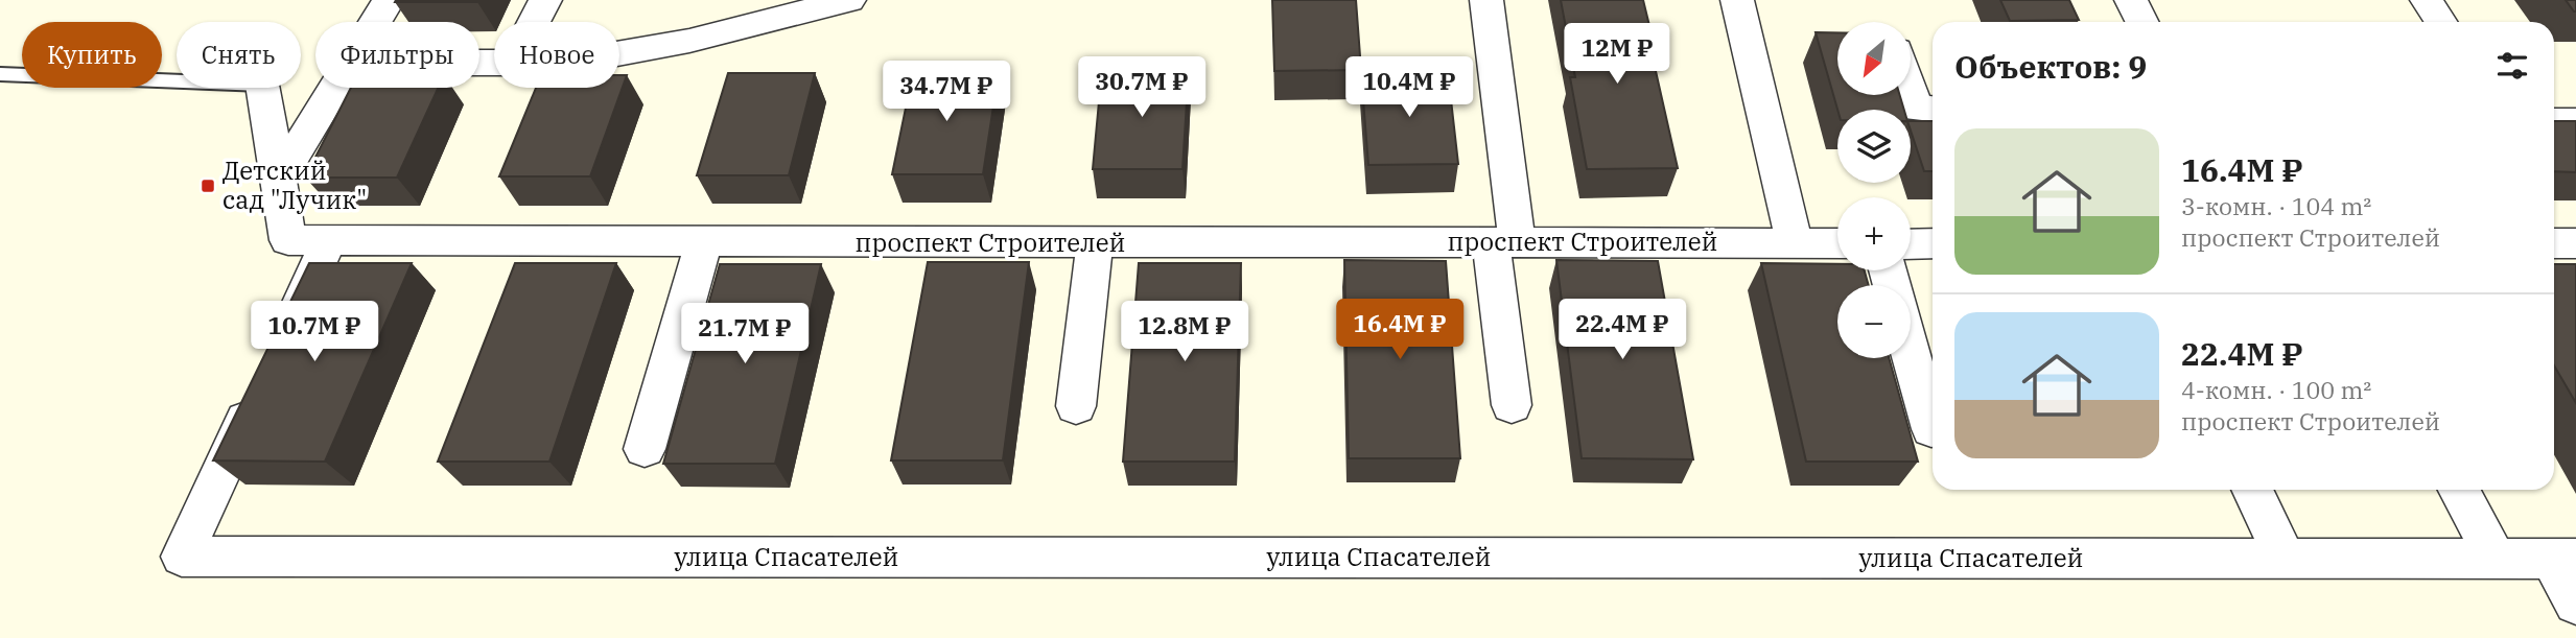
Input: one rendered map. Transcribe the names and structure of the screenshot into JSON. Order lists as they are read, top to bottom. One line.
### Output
{"streets":{"street":["проспект Строителей","улица Спасателей"]},"places":{"transit":["Детский сад \"Лучик\""]},"north":"bottom left","page":{"map_buttons":["+","−"],"chip":["Купить","Снять","Фильтры","Новое"],"heading":"Объектов: 9","price":["12M ₽","30.7M ₽","10.4M ₽","34.7M ₽","16.4M ₽","22.4M ₽","10.7M ₽","12.8M ₽","21.7M ₽"],"list":[{"name":"16.4M ₽","note":"3-комн. · 104 m² · проспект Строителей"},{"name":"22.4M ₽","note":"4-комн. · 100 m² · проспект Строителей"}]}}
